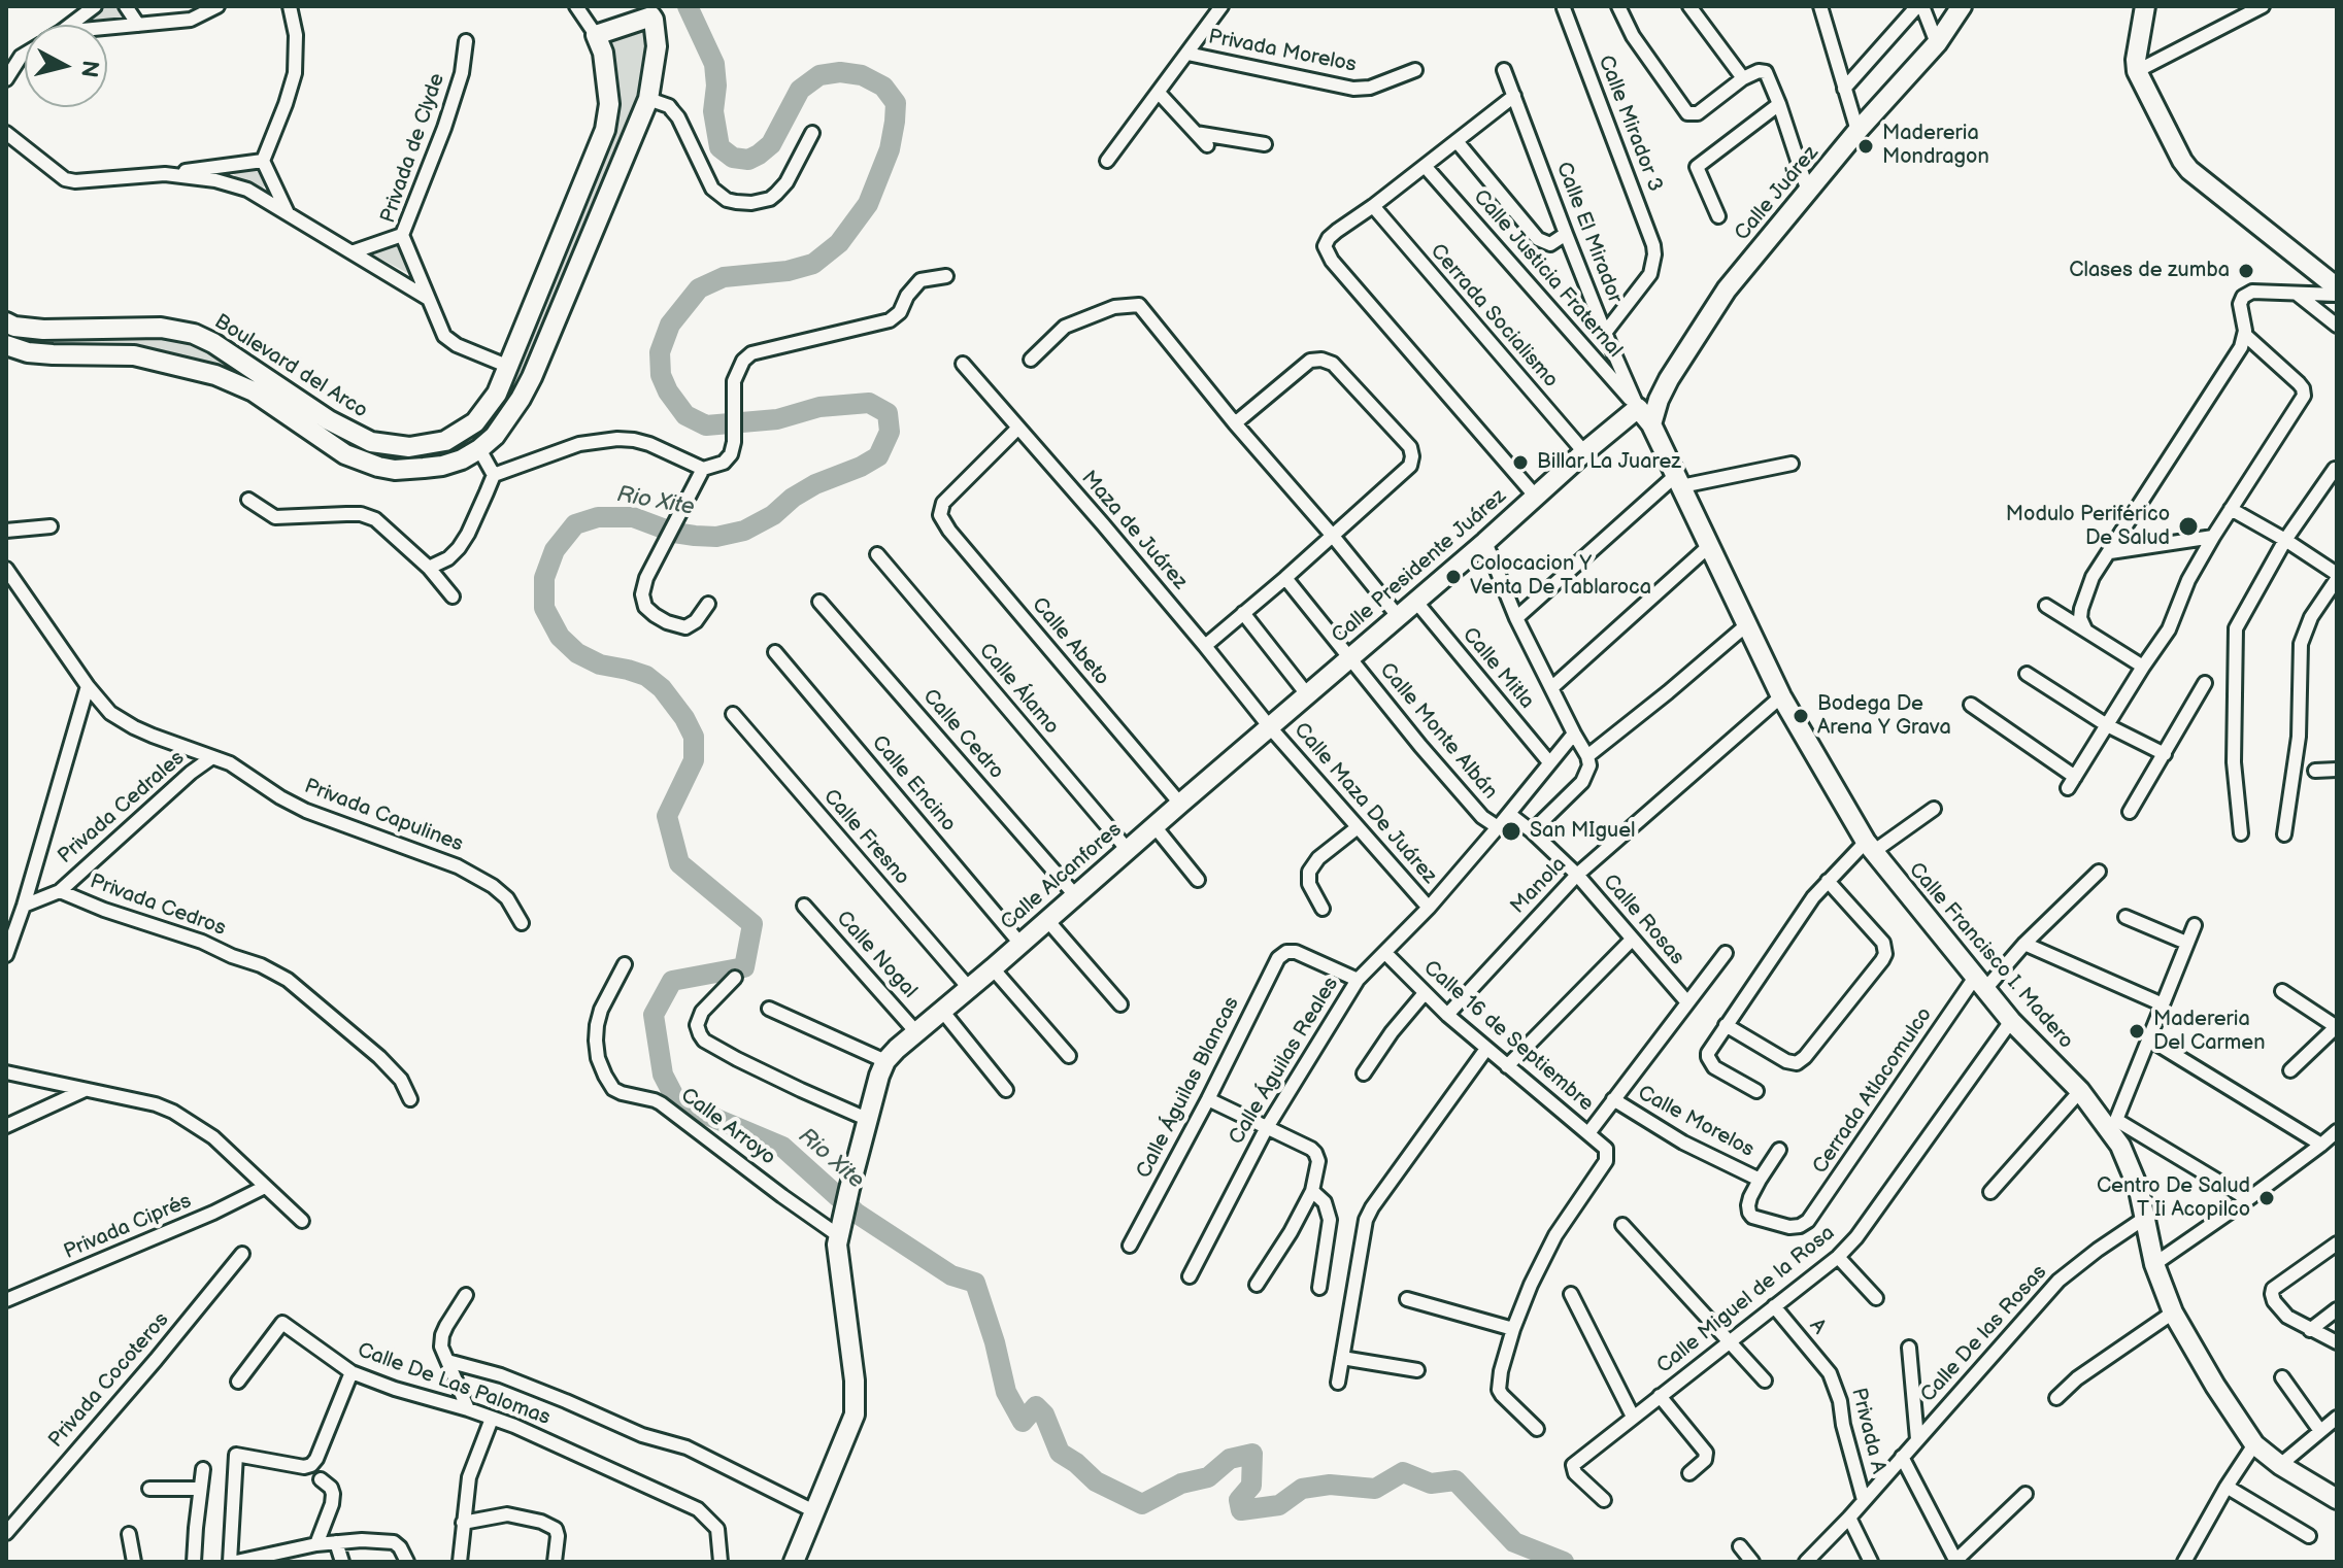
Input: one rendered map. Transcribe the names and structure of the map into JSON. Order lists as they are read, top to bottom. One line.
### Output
{"streets":{"street":["Privada Morelos","Calle Mirador 3","Privada de Clyde","Calle Juárez","Calle El Mirador","Calle Justicia Fraternal","Cerrada Socialismo","Boulevard del Arco","Maza de Juárez","Calle Presidente Juárez","Calle Abeto","Calle Mitla","Calle Álamo","Calle Monte Albán","Calle Cedro","Calle Encino","Calle Maza De Juárez","Privada Cedrales","Privada Capulines","Calle Fresno","Calle Alcanfores","Manola","Privada Cedros","Calle Rosas","Calle Nogal","Calle Francisco I. Madero","Calle 16 de Septiembre","Calle Águilas Reales","Calle Águilas Blancas","Cerrada Atlacomulco","Calle Morelos","Calle Arroyo","Privada Ciprés","Calle Miguel de la Rosa","A","Calle De las Rosas","Privada Cocoteros","Calle De Las Palomas","Privada A"]},"crossings":[["Calle Mirador 3","Calle El Mirador"],["Privada de Clyde","Boulevard del Arco"],["Calle Juárez","Calle Francisco I. Madero"],["Calle El Mirador","Calle Justicia Fraternal"],["Calle El Mirador","Calle Presidente Juárez"],["Calle El Mirador","Calle Francisco I. Madero"],["Calle Justicia Fraternal","Calle Presidente Juárez"],["Calle Justicia Fraternal","Calle Francisco I. Madero"],["Cerrada Socialismo","Calle Presidente Juárez"],["Maza de Juárez","Calle Presidente Juárez"],["Maza de Juárez","Calle Abeto"],["Maza de Juárez","Calle Maza De Juárez"],["Maza de Juárez","Calle Alcanfores"],["Calle Presidente Juárez","Calle Mitla"],["Calle Presidente Juárez","Calle Monte Albán"],["Calle Presidente Juárez","Calle Maza De Juárez"],["Calle Presidente Juárez","Calle Alcanfores"],["Calle Presidente Juárez","Calle Francisco I. Madero"],["Calle Abeto","Calle Alcanfores"],["Calle Mitla","Calle Águilas Reales"],["Calle Álamo","Calle Alcanfores"],["Calle Monte Albán","Calle Águilas Reales"],["Calle Cedro","Calle Alcanfores"],["Calle Encino","Calle Alcanfores"],["Calle Maza De Juárez","Calle Alcanfores"],["Calle Maza De Juárez","Calle Águilas Reales"],["Privada Cedrales","Privada Capulines"],["Privada Cedrales","Privada Cedros"],["Calle Fresno","Calle Alcanfores"],["Calle Alcanfores","Calle Nogal"],["Manola","Calle Rosas"],["Manola","Calle Francisco I. Madero"],["Manola","Calle 16 de Septiembre"],["Calle Rosas","Calle Águilas Reales"],["Calle Francisco I. Madero","Cerrada Atlacomulco"],["Calle Francisco I. Madero","Calle Miguel de la Rosa"],["Calle Francisco I. Madero","Calle De las Rosas"],["Calle 16 de Septiembre","Calle Águilas Reales"],["Calle Águilas Reales","Calle Águilas Blancas"],["Cerrada Atlacomulco","Calle Morelos"],["Calle Miguel de la Rosa","A"],["A","Privada A"],["Calle De las Rosas","Privada A"]],"water":["Rio Xite"],"places":["Madereria Mondragon","Clases de zumba","Billar La Juarez","Modulo Periférico De Salud","Colocacion Y Venta De Tablaroca","Bodega De Arena Y Grava","San MIguel","Madereria Del Carmen","Centro De Salud T Ii Acopilco"],"north":"right"}
